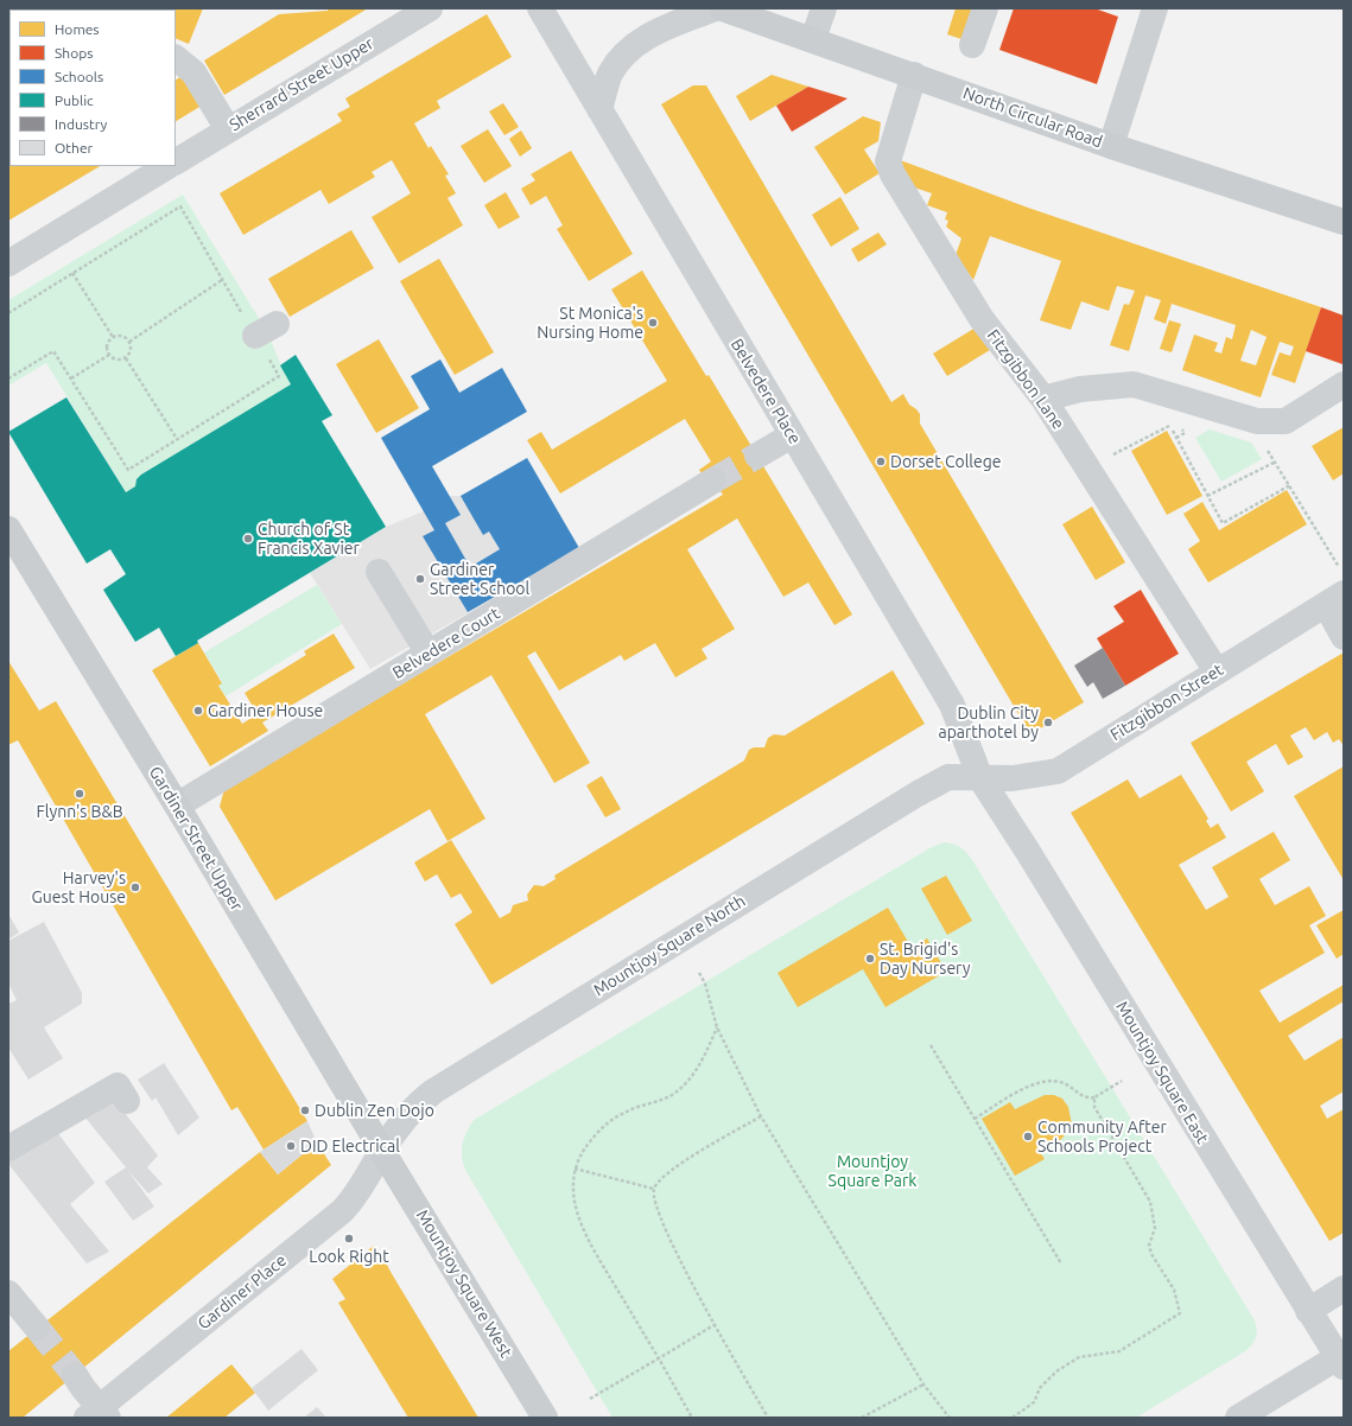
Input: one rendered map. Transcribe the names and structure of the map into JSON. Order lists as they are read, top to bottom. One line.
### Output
{"streets":{"main road":["North Circular Road","Gardiner Street Upper","Mountjoy Square West"],"street":["Sherrard Street Upper","Fitzgibbon Lane","Belvedere Place","Belvedere Court","Fitzgibbon Street","Mountjoy Square North","Mountjoy Square East","Gardiner Place"]},"crossings":[["North Circular Road","Fitzgibbon Lane"],["Fitzgibbon Lane","Fitzgibbon Street"],["Belvedere Place","Fitzgibbon Street"],["Belvedere Place","Mountjoy Square North"],["Belvedere Place","Mountjoy Square East"],["Belvedere Court","Gardiner Street Upper"],["Fitzgibbon Street","Mountjoy Square North"],["Fitzgibbon Street","Mountjoy Square East"],["Gardiner Street Upper","Mountjoy Square North"],["Gardiner Street Upper","Mountjoy Square West"],["Gardiner Street Upper","Gardiner Place"],["Mountjoy Square North","Mountjoy Square East"],["Mountjoy Square North","Mountjoy Square West"],["Mountjoy Square North","Gardiner Place"],["Mountjoy Square West","Gardiner Place"]],"parks":["Mountjoy Square Park"],"places":["St Monica's Nursing Home","Dorset College","Church of St Francis Xavier","Gardiner Street School","Gardiner House","Dublin City aparthotel by","Flynn's B&B","Harvey's Guest House","St. Brigid's Day Nursery","Dublin Zen Dojo","Community After Schools Project","DID Electrical","Look Right"],"legend":["Homes","Shops","Schools","Public","Industry","Other"]}
